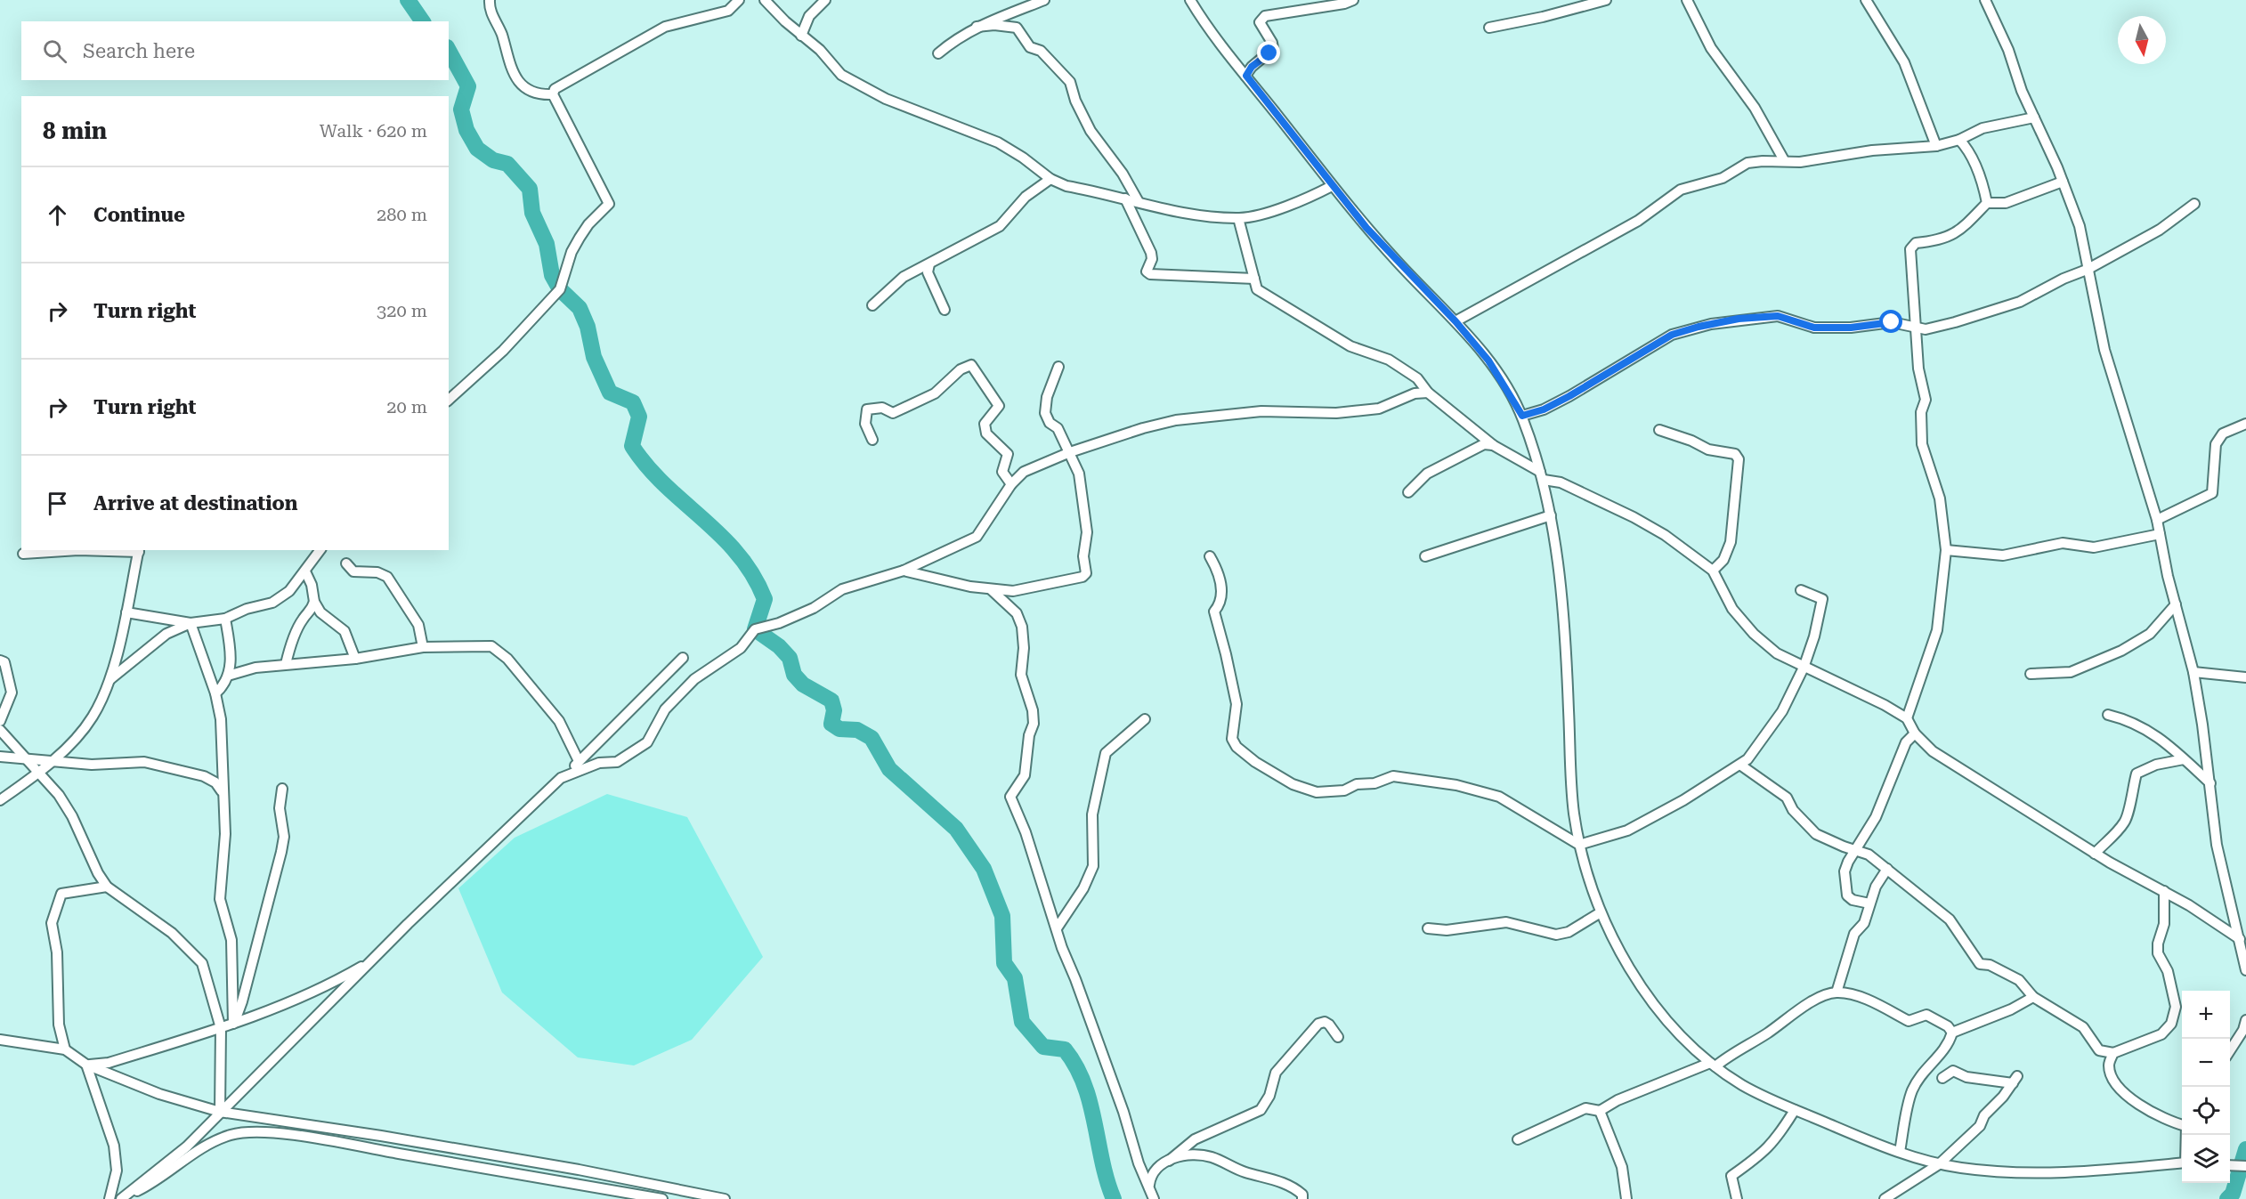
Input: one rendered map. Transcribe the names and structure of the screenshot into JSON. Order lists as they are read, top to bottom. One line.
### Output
{"north":"bottom","page":{"search":"Search here","heading":["8 min","Walk · 620 m"],"list":[["Continue","280 m"],["Turn right","320 m"],["Turn right","20 m"],"Arrive at destination"],"map_buttons":["+","−"]}}
